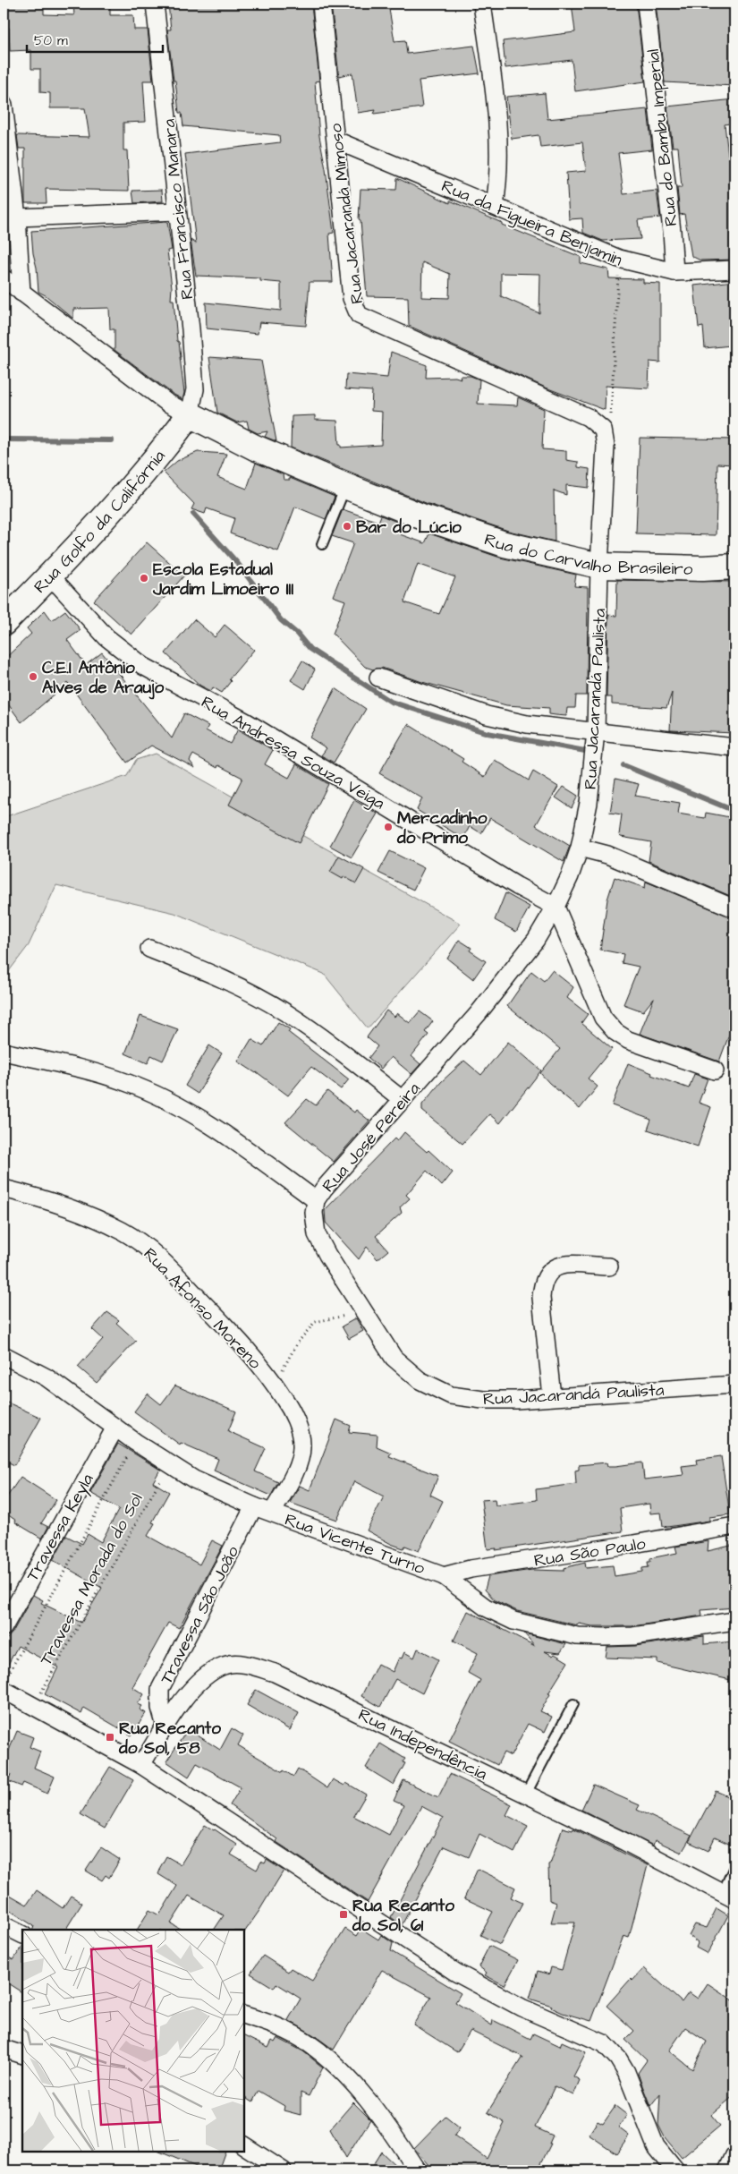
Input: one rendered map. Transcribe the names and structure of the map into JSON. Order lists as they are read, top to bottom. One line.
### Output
{"streets":{"street":["Rua do Bambu Imperial","Rua Francisco Manara","Rua Jacarandá Mimoso","Rua da Figueira Benjamin","Rua Golfo da Califórnia","Rua do Carvalho Brasileiro","Rua Jacarandá Paulista","Rua Andressa Souza Veiga","Rua José Pereira","Rua Afonso Moreno","Travessa Keyla","Rua Vicente Turno","Rua São Paulo","Travessa São João","Rua Independência"],"path":["Travessa Morada do Sol"]},"crossings":[["Rua do Bambu Imperial","Rua da Figueira Benjamin"],["Rua Francisco Manara","Rua Golfo da Califórnia"],["Rua Francisco Manara","Rua do Carvalho Brasileiro"],["Rua Jacarandá Mimoso","Rua da Figueira Benjamin"],["Rua Jacarandá Mimoso","Rua Jacarandá Paulista"],["Rua Golfo da Califórnia","Rua do Carvalho Brasileiro"],["Rua Golfo da Califórnia","Rua Andressa Souza Veiga"],["Rua do Carvalho Brasileiro","Rua Jacarandá Paulista"],["Rua Jacarandá Paulista","Rua Andressa Souza Veiga"],["Rua Jacarandá Paulista","Rua José Pereira"],["Rua Andressa Souza Veiga","Rua José Pereira"],["Travessa Keyla","Rua Vicente Turno"],["Rua Vicente Turno","Rua São Paulo"],["Rua Vicente Turno","Travessa Morada do Sol"],["Rua Vicente Turno","Travessa São João"],["Travessa São João","Rua Independência"]],"places":{"other":["Bar do Lúcio","Escola Estadual Jardim Limoeiro III","C.E.I Antônio Alves de Araujo","Mercadinho do Primo"],"transit":["Rua Recanto do Sol, 58","Rua Recanto do Sol, 61"]},"scale_bar":"50 m"}
